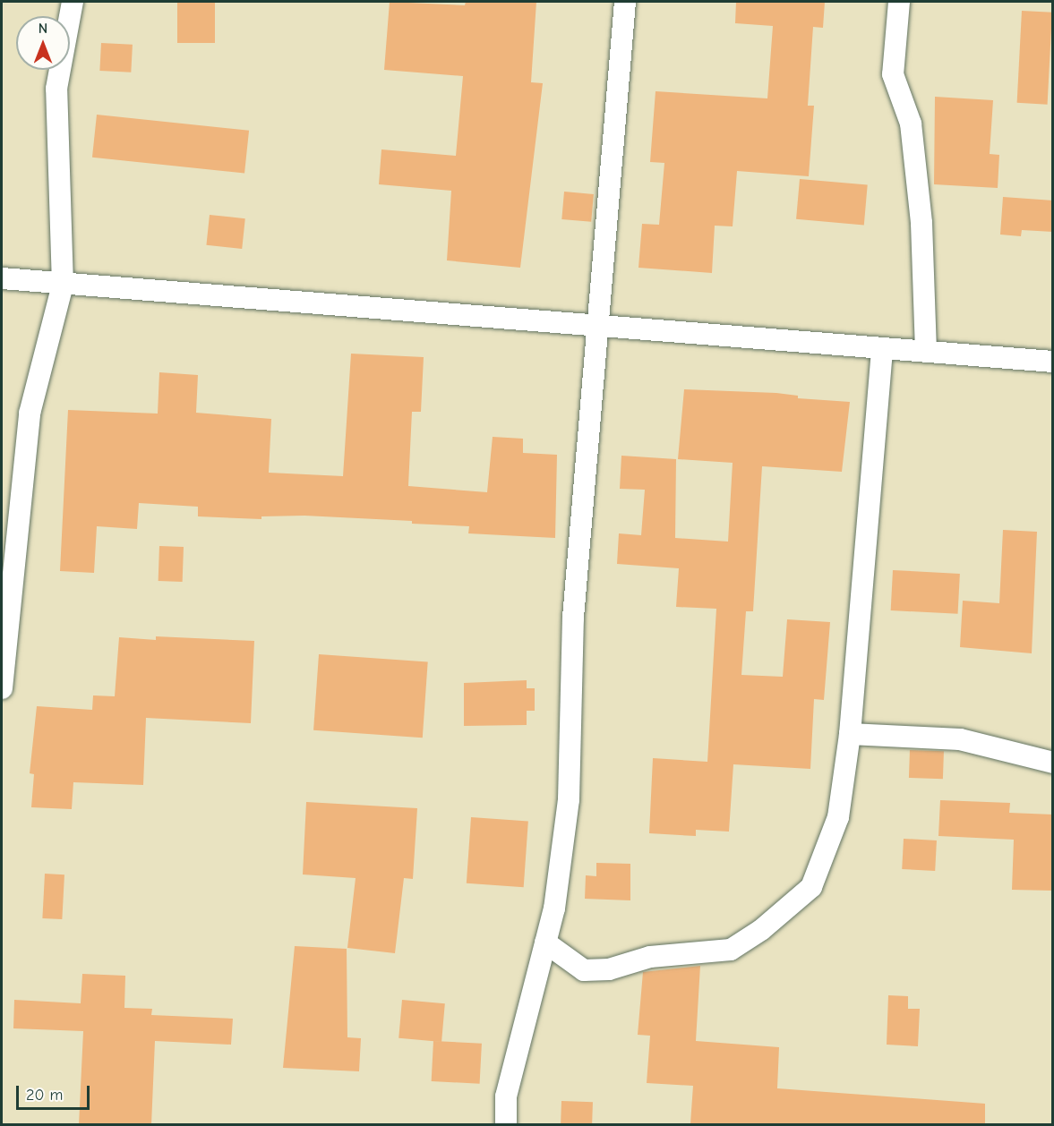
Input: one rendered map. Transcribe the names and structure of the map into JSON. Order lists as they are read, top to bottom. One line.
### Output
{"scale_bar":"20 m","north":"top"}
